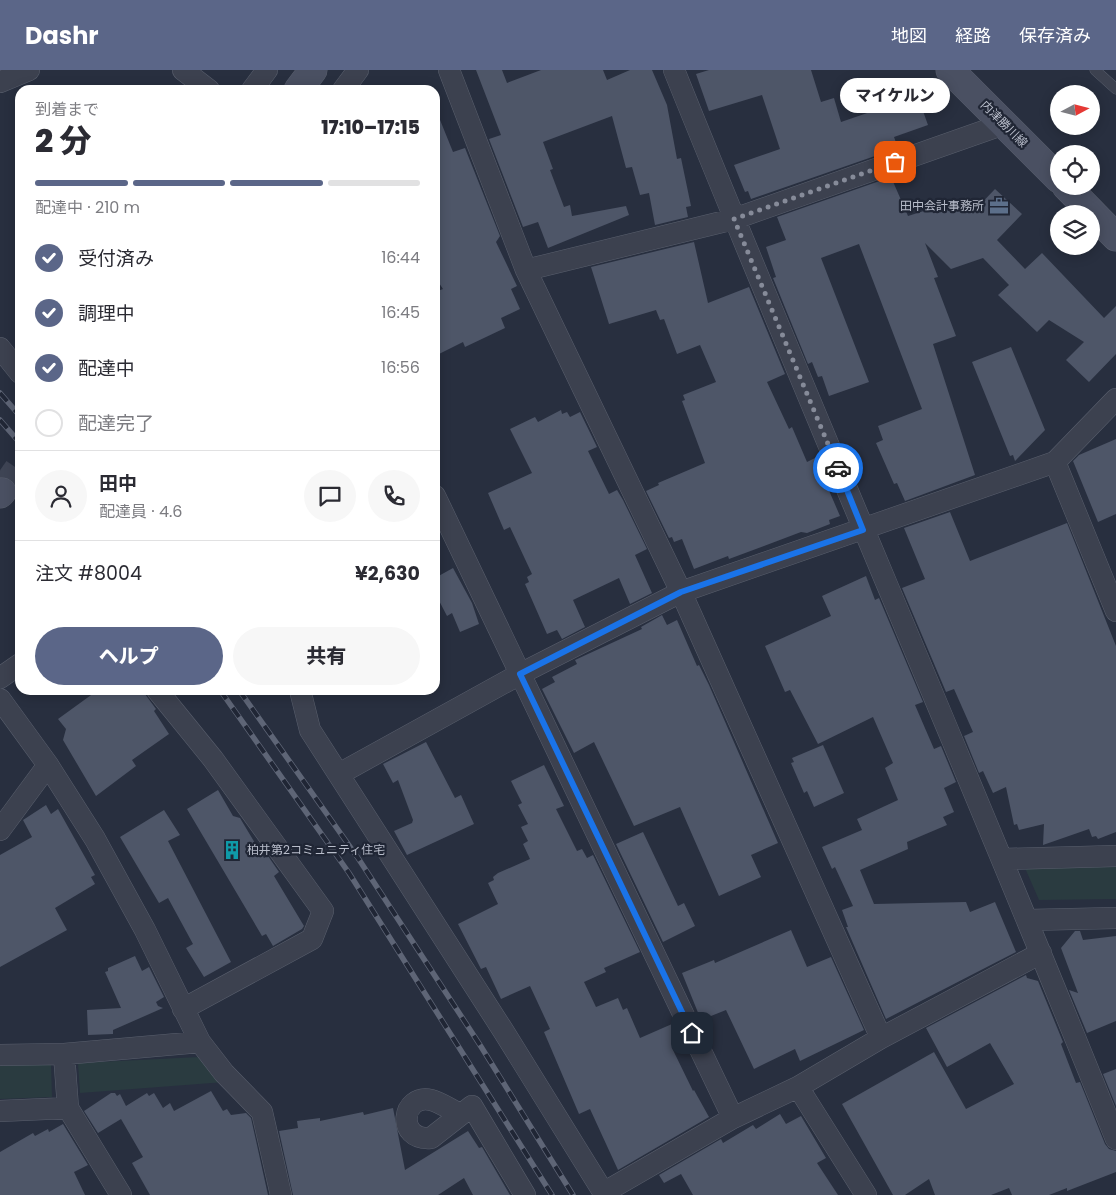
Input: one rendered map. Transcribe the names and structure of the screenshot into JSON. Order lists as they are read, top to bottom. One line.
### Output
{"streets":{"main road":["内津勝川線"]},"places":{"other":["マイケルン"],"office":["田中会計事務所"],"building":["柏井第2コミュニティ住宅"]},"north":"right","page":{"header":"Dashr","nav":["地図","経路","保存済み"],"bubble":"マイケルン","heading":["2 分","到着まで","17:10–17:15"],"panel":["田中","配達員 · 4.6","注文 #8004","¥2,630"],"bar":"配達中 · 210 m","list":[["受付済み","16:44"],["調理中","16:45"],["配達中","16:56"],"配達完了"],"buttons":["ヘルプ","共有"]}}
